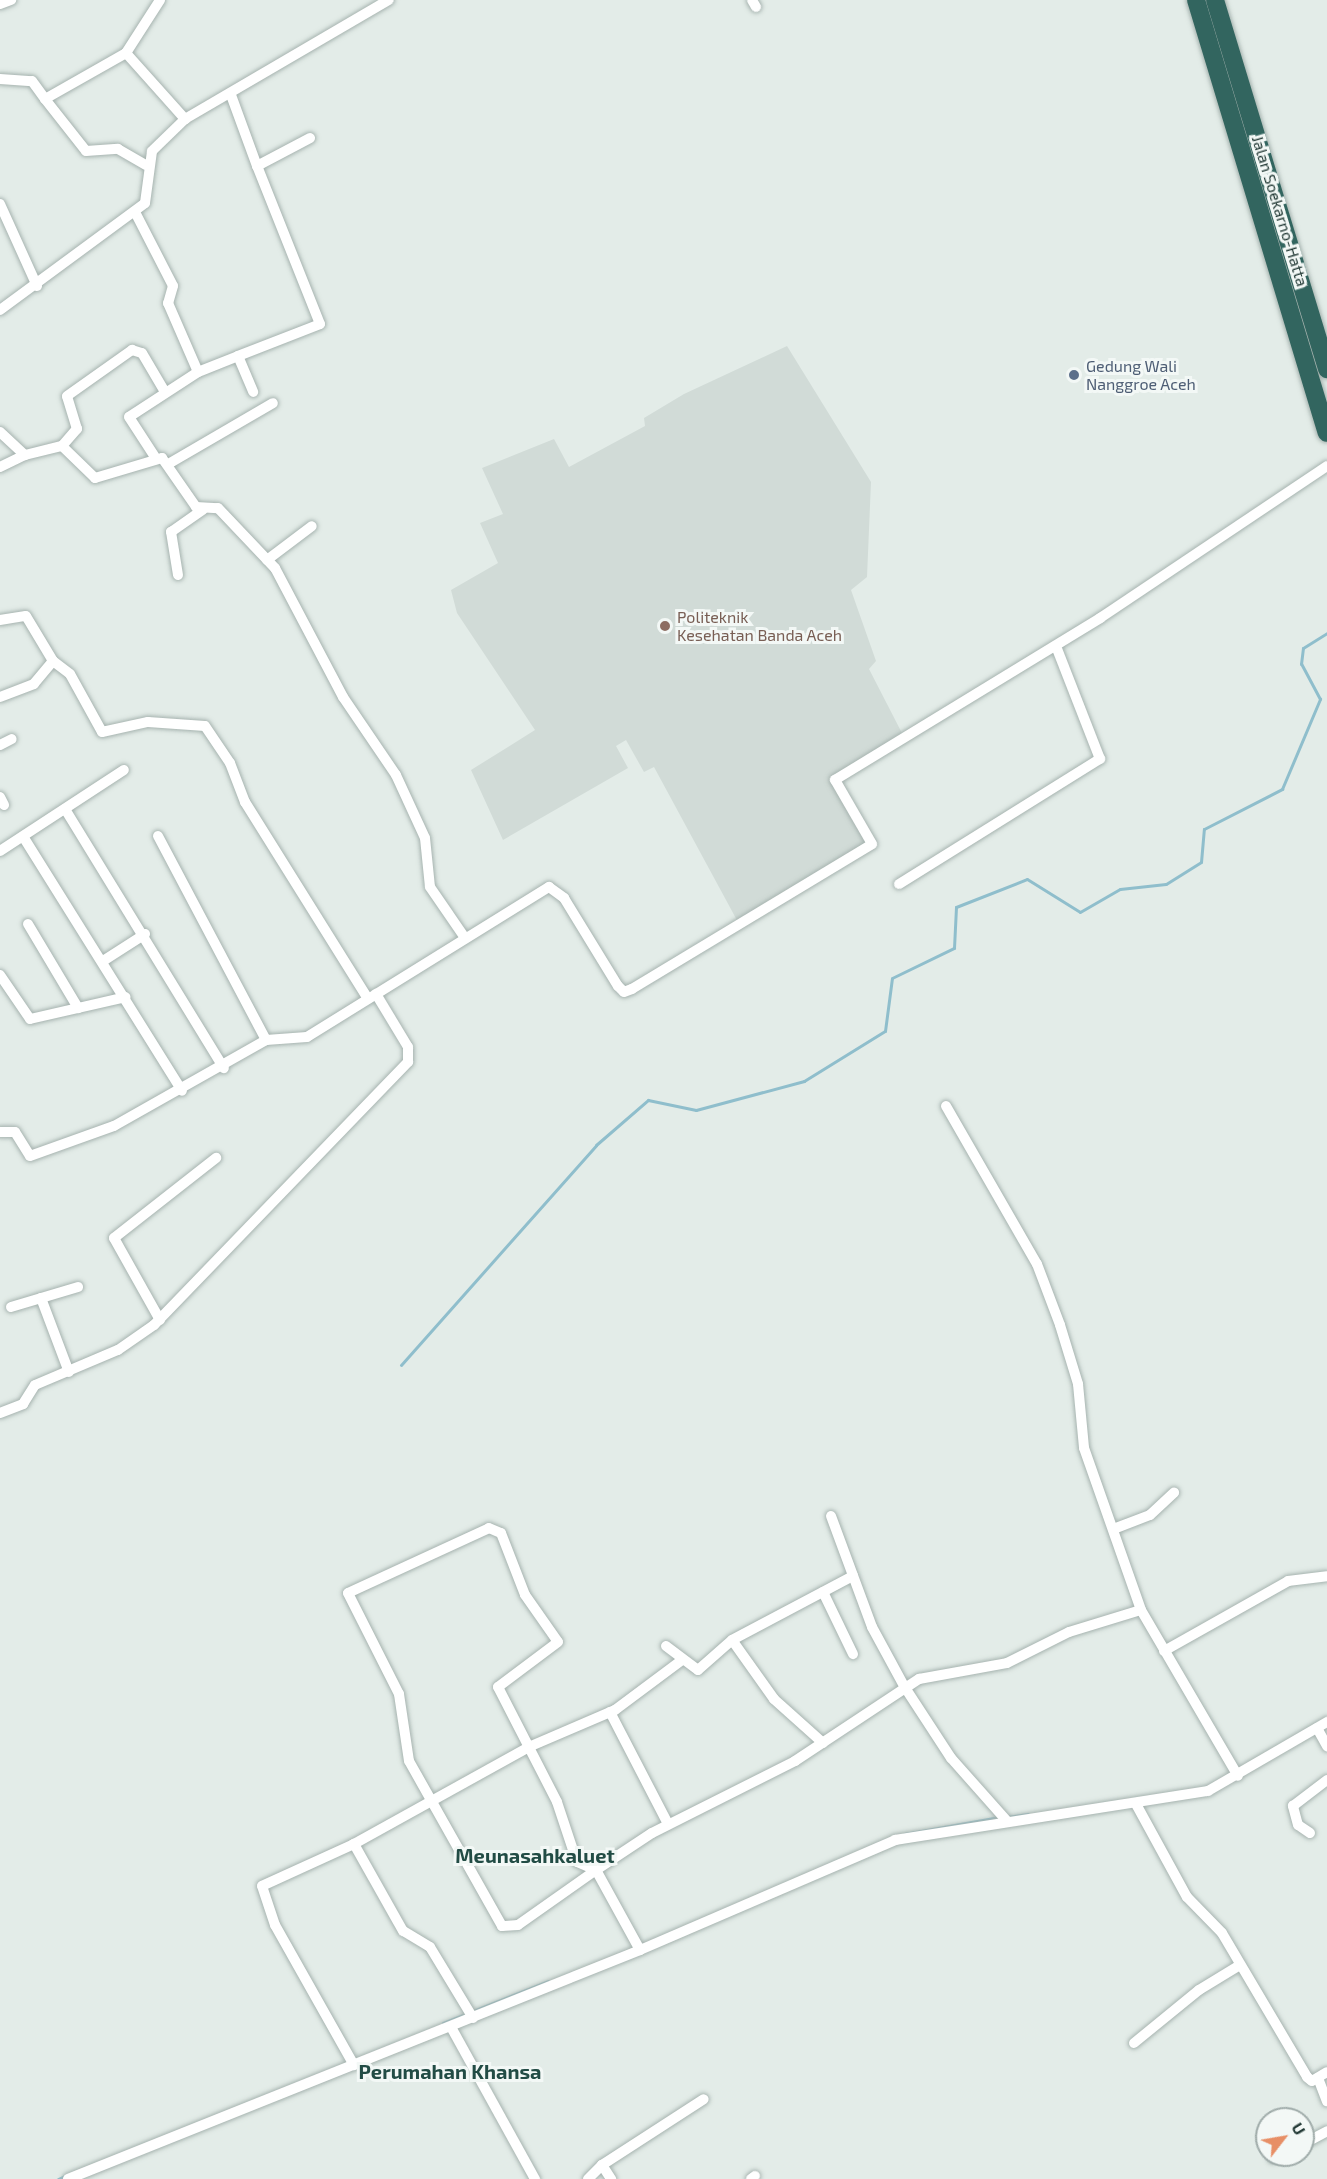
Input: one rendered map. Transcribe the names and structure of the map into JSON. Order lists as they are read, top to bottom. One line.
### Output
{"streets":{"highway":["Jalan Soekarno-Hatta"]},"districts":["Meunasahkaluet","Perumahan Khansa"],"places":["Gedung Wali Nanggroe Aceh","Politeknik Kesehatan Banda Aceh"],"north":"top right"}
